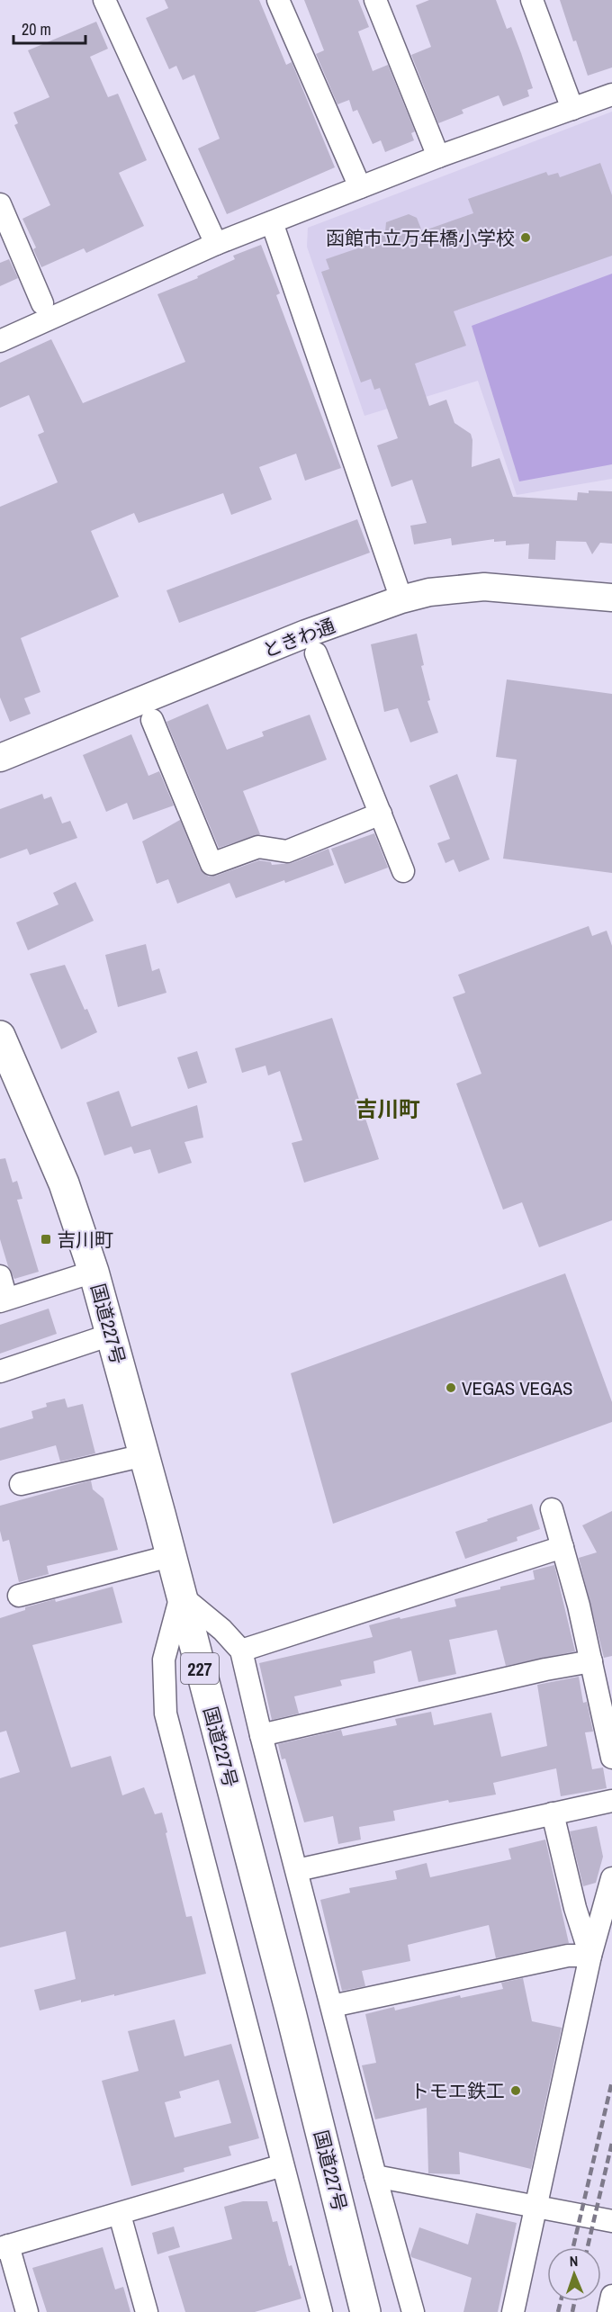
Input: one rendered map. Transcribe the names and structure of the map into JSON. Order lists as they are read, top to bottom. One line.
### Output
{"streets":{"highway":["国道227号","227"],"street":["ときわ通"]},"districts":["吉川町"],"places":{"other":["函館市立万年橋小学校","VEGAS VEGAS","トモエ鉄工"],"transit":["吉川町"]},"scale_bar":"20 m","north":"top"}
